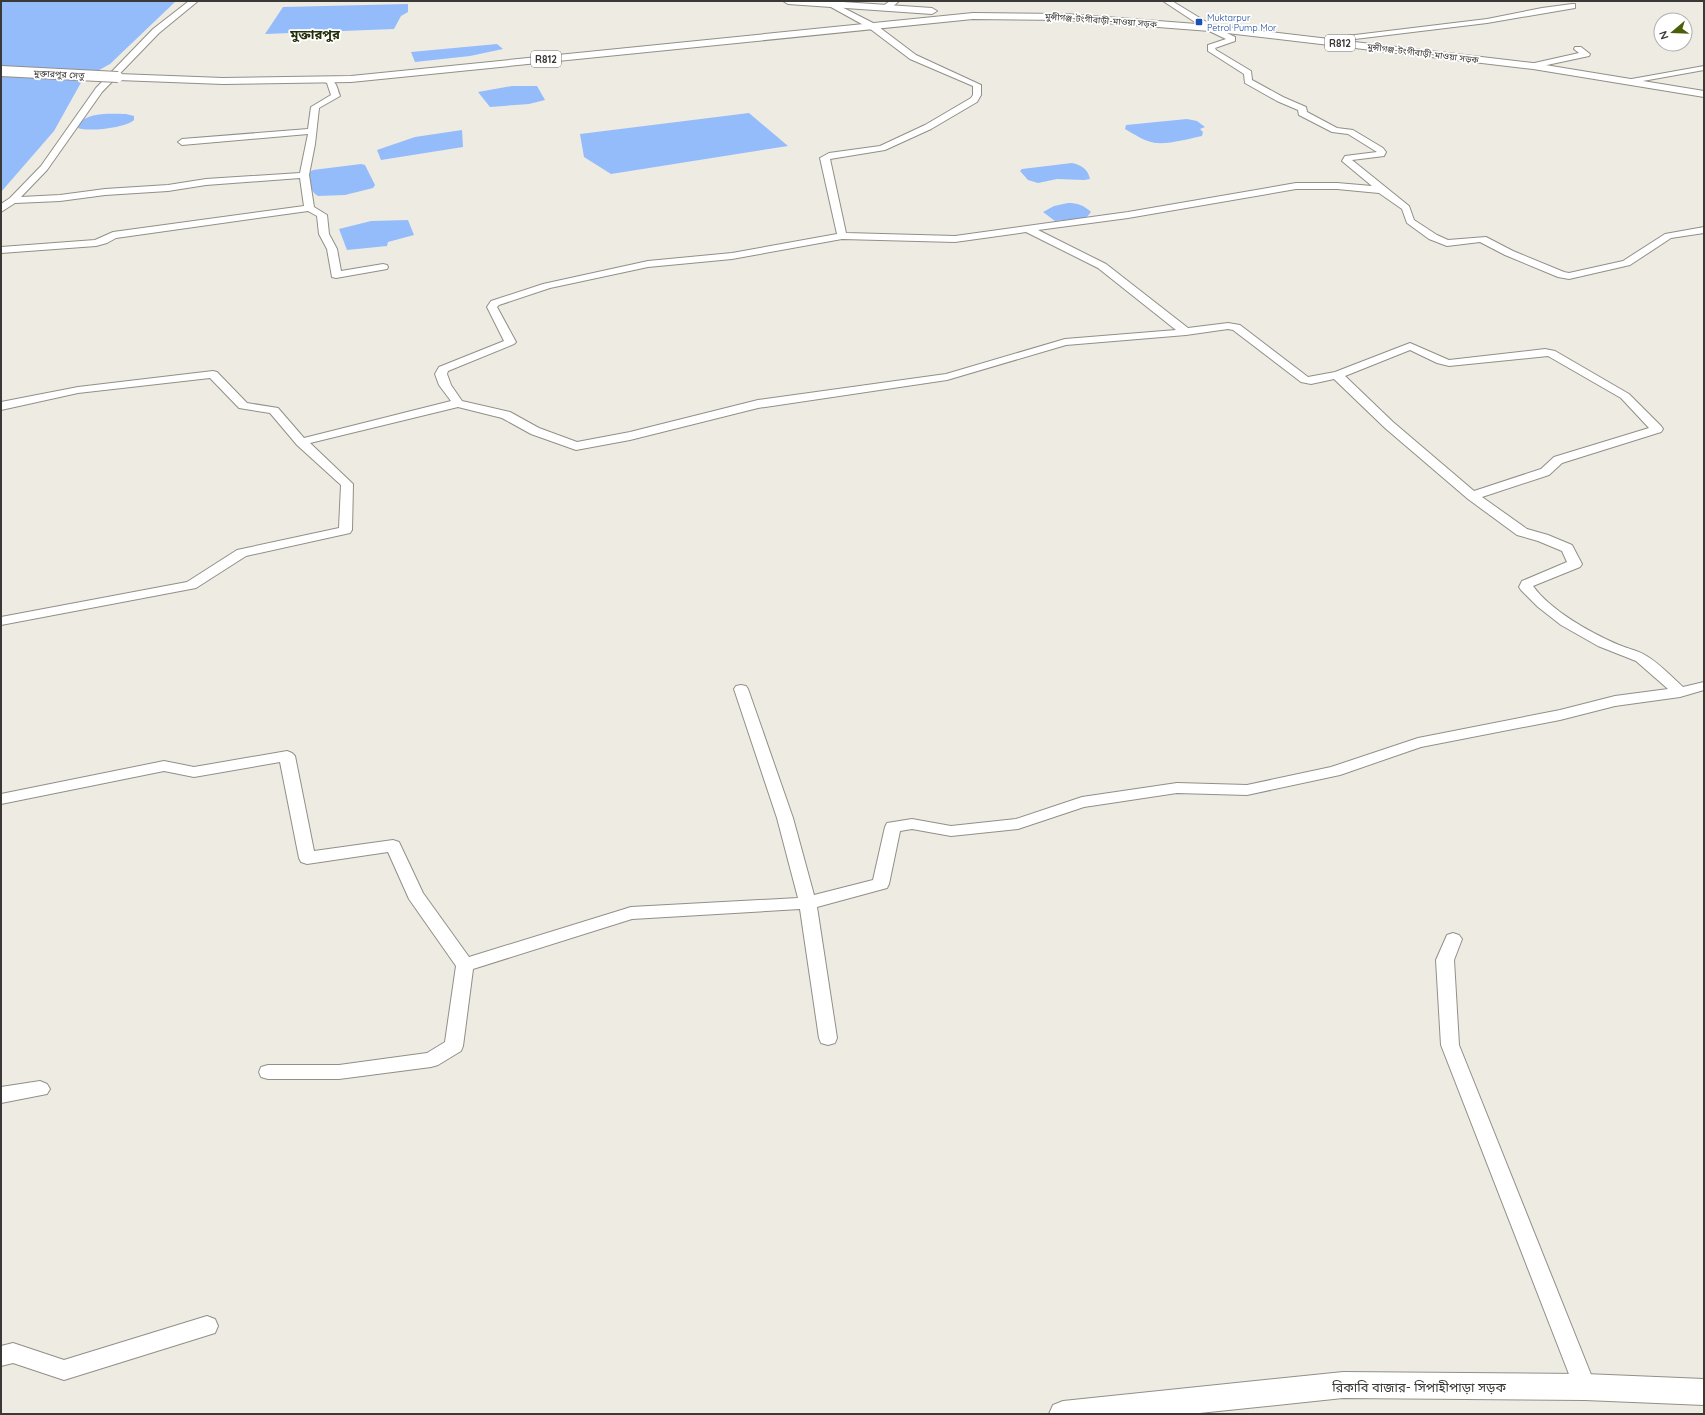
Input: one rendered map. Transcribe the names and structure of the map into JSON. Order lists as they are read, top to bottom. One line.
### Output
{"streets":{"main road":["মুন্সীগঞ্জ-টংগীবাড়ী-মাওয়া সড়ক","R812","মুক্তারপুর সেতু","রিকাবি বাজার- সিপাহীপাড়া সড়ক"]},"crossings":[["মুন্সীগঞ্জ-টংগীবাড়ী-মাওয়া সড়ক","R812"],["R812","মুক্তারপুর সেতু"]],"districts":["মুক্তারপুর"],"places":{"transit":["Muktarpur Petrol Pump Mor"]},"north":"left"}
